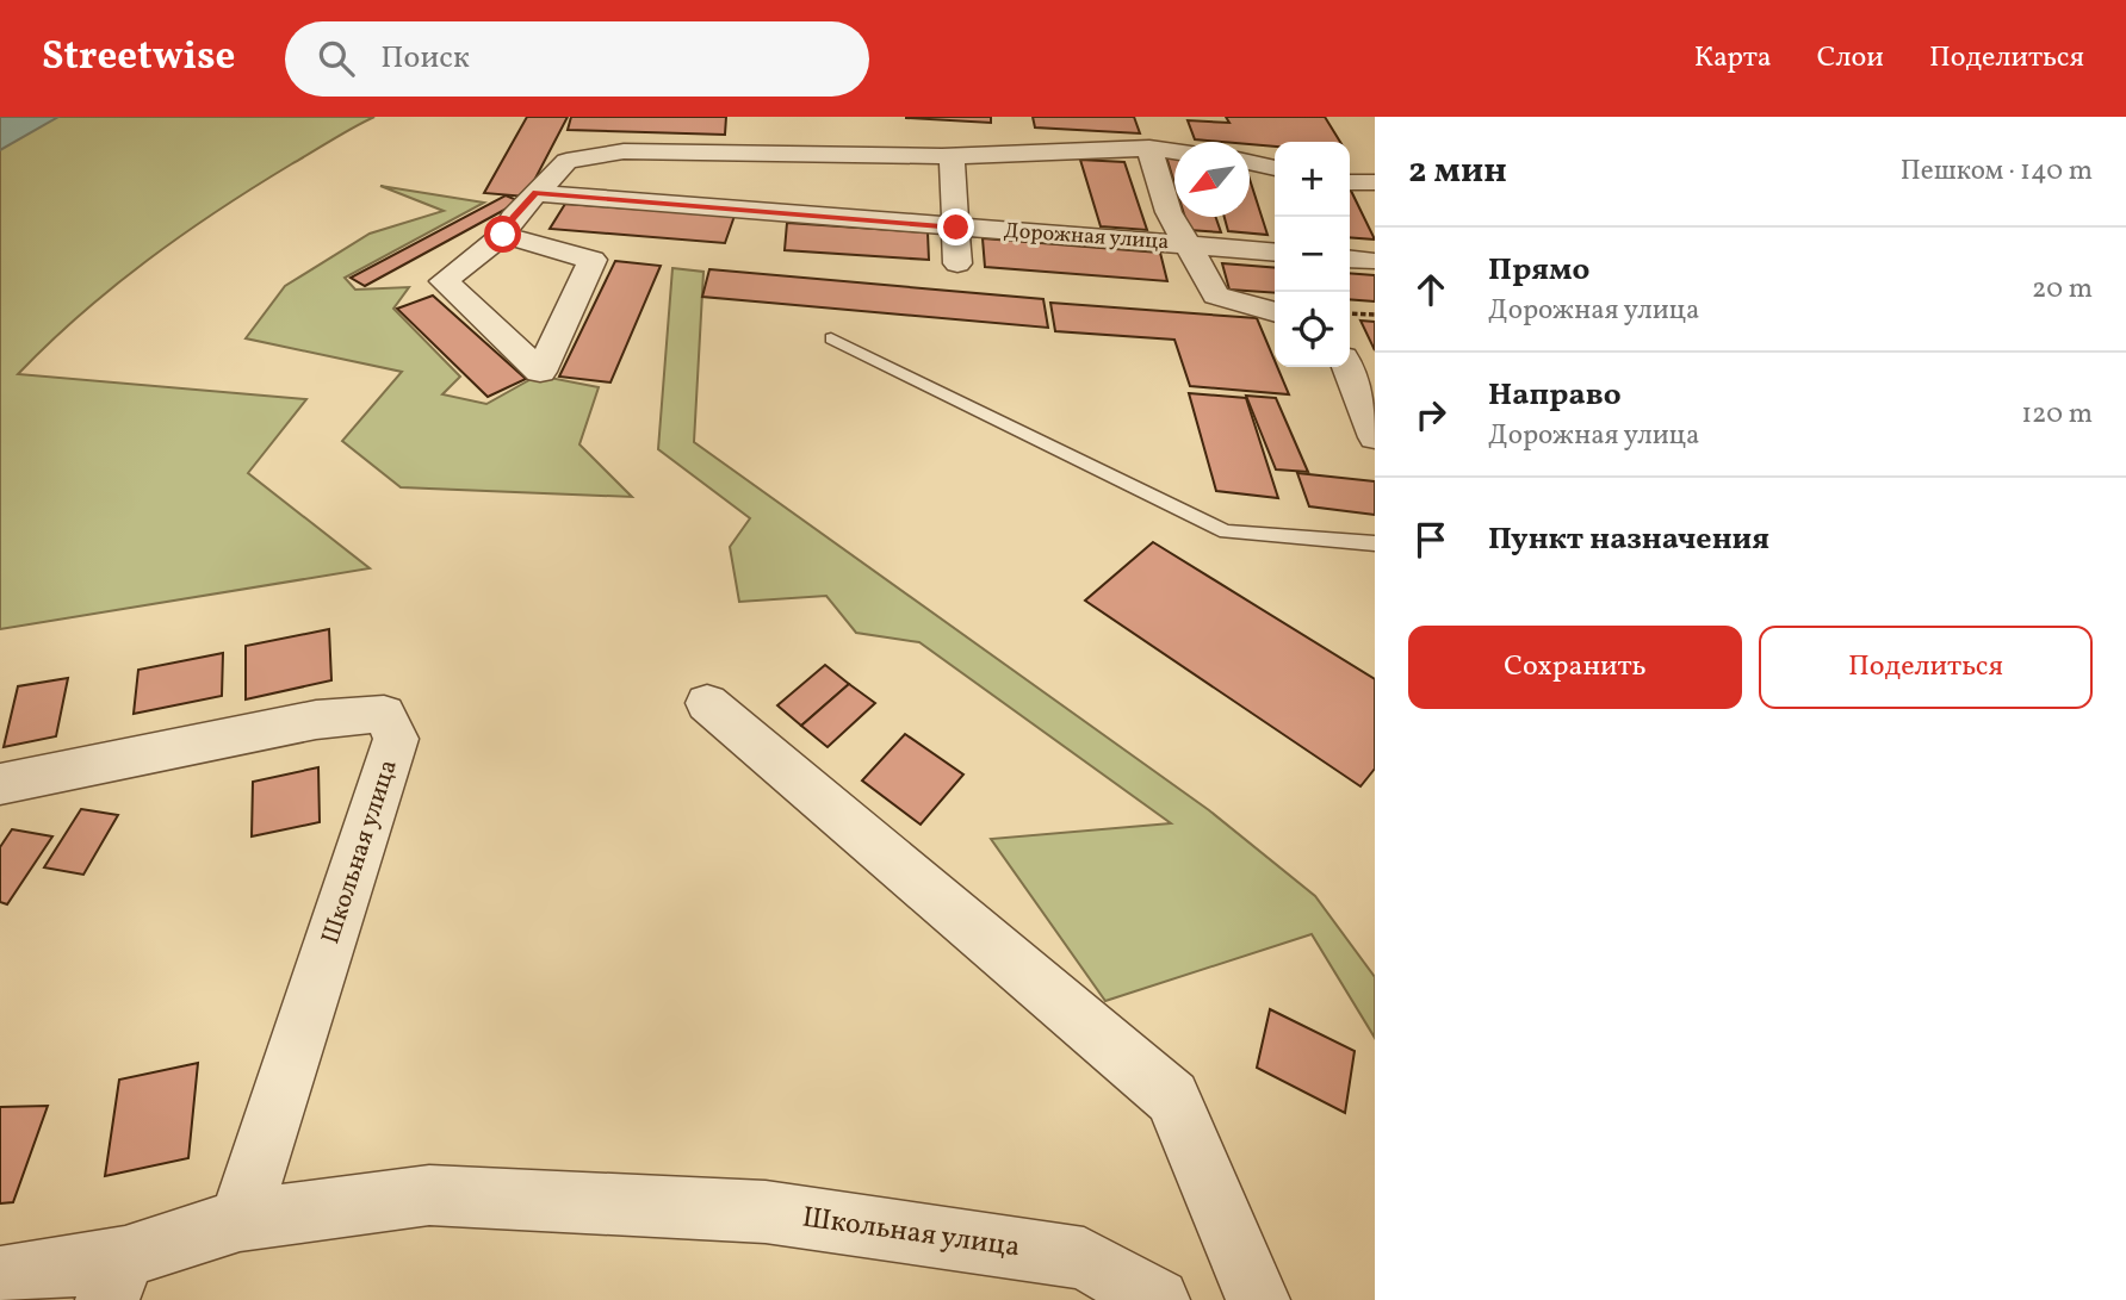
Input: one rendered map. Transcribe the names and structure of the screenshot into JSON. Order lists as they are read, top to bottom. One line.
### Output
{"streets":{"street":["Дорожная улица","Школьная улица"]},"north":"bottom left","page":{"header":"Streetwise","search":"Поиск","nav":["Карта","Слои","Поделиться"],"heading":["2 мин","Пешком · 140 m"],"map_buttons":["+","−"],"list":[["Прямо","Дорожная улица","20 m"],["Направо","Дорожная улица","120 m"],"Пункт назначения"],"buttons":["Сохранить","Поделиться"]}}
